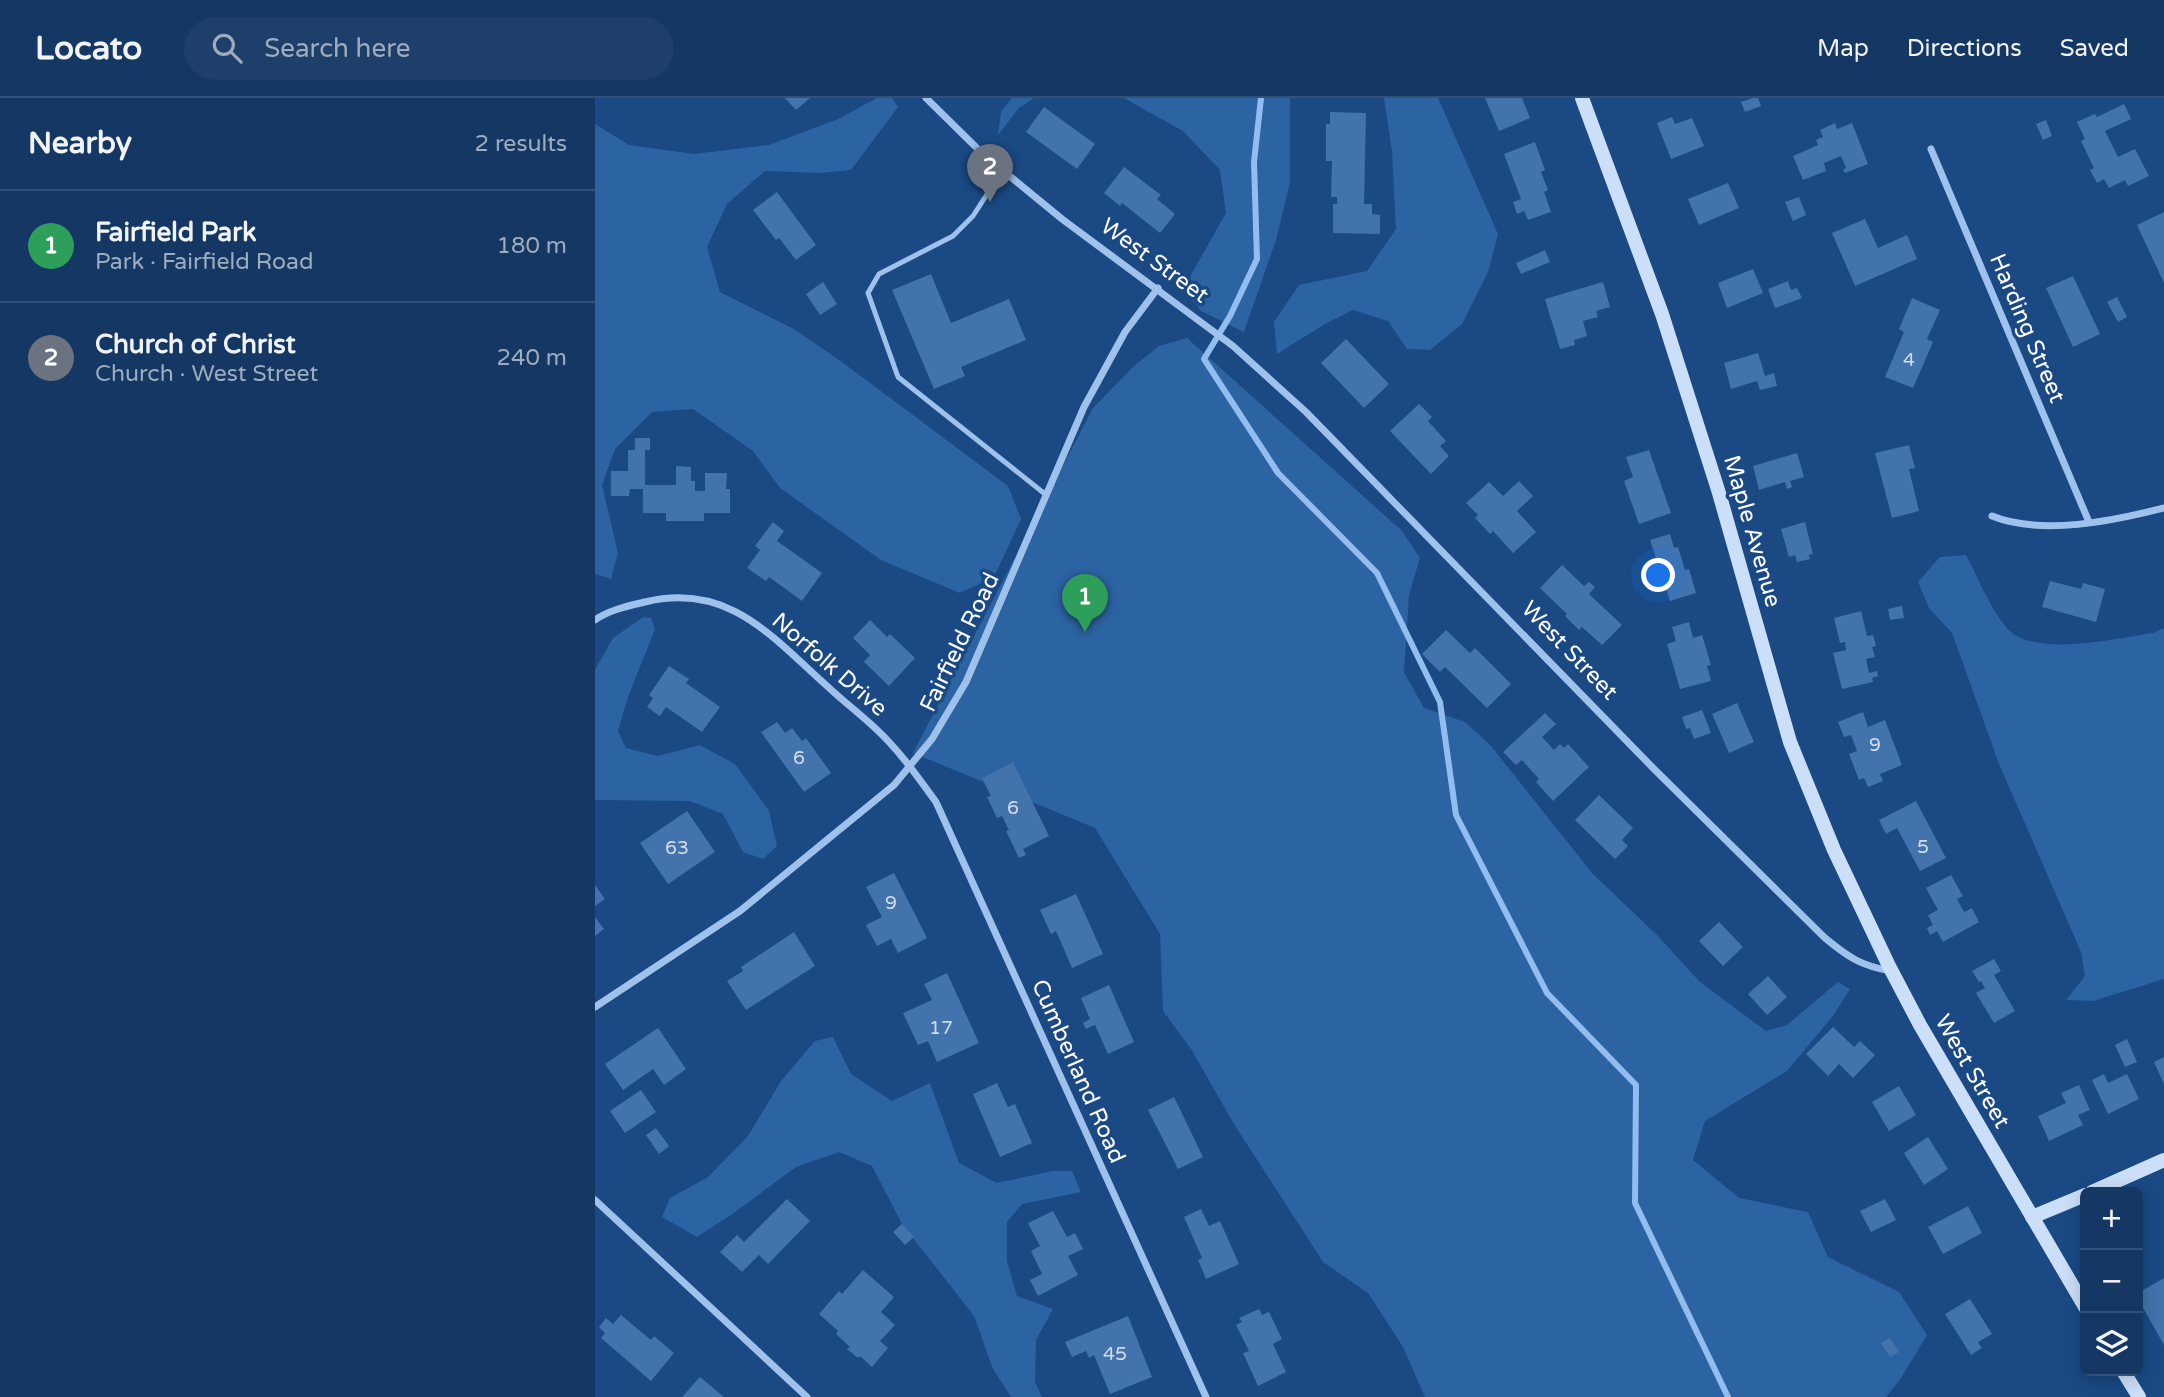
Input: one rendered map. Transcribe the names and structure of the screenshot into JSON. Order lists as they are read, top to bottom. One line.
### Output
{"streets":{"main road":["West Street","Maple Avenue"],"street":["Harding Street","Fairfield Road","Norfolk Drive","Cumberland Road"]},"crossings":[["West Street","Maple Avenue"],["West Street","Fairfield Road"],["Fairfield Road","Norfolk Drive"],["Fairfield Road","Cumberland Road"],["Norfolk Drive","Cumberland Road"]],"house_numbers":["4","9","6","6","5","63","9","17","45"],"page":{"header":"Locato","search":"Search here","nav":["Map","Directions","Saved"],"heading":["Nearby","2 results"],"pins":["2","1"],"list":[{"mark":"1","name":"Fairfield Park","note":"Park · Fairfield Road","value":"180 m"},{"mark":"2","name":"Church of Christ","note":"Church · West Street","value":"240 m"}],"map_buttons":["+","−"]}}
